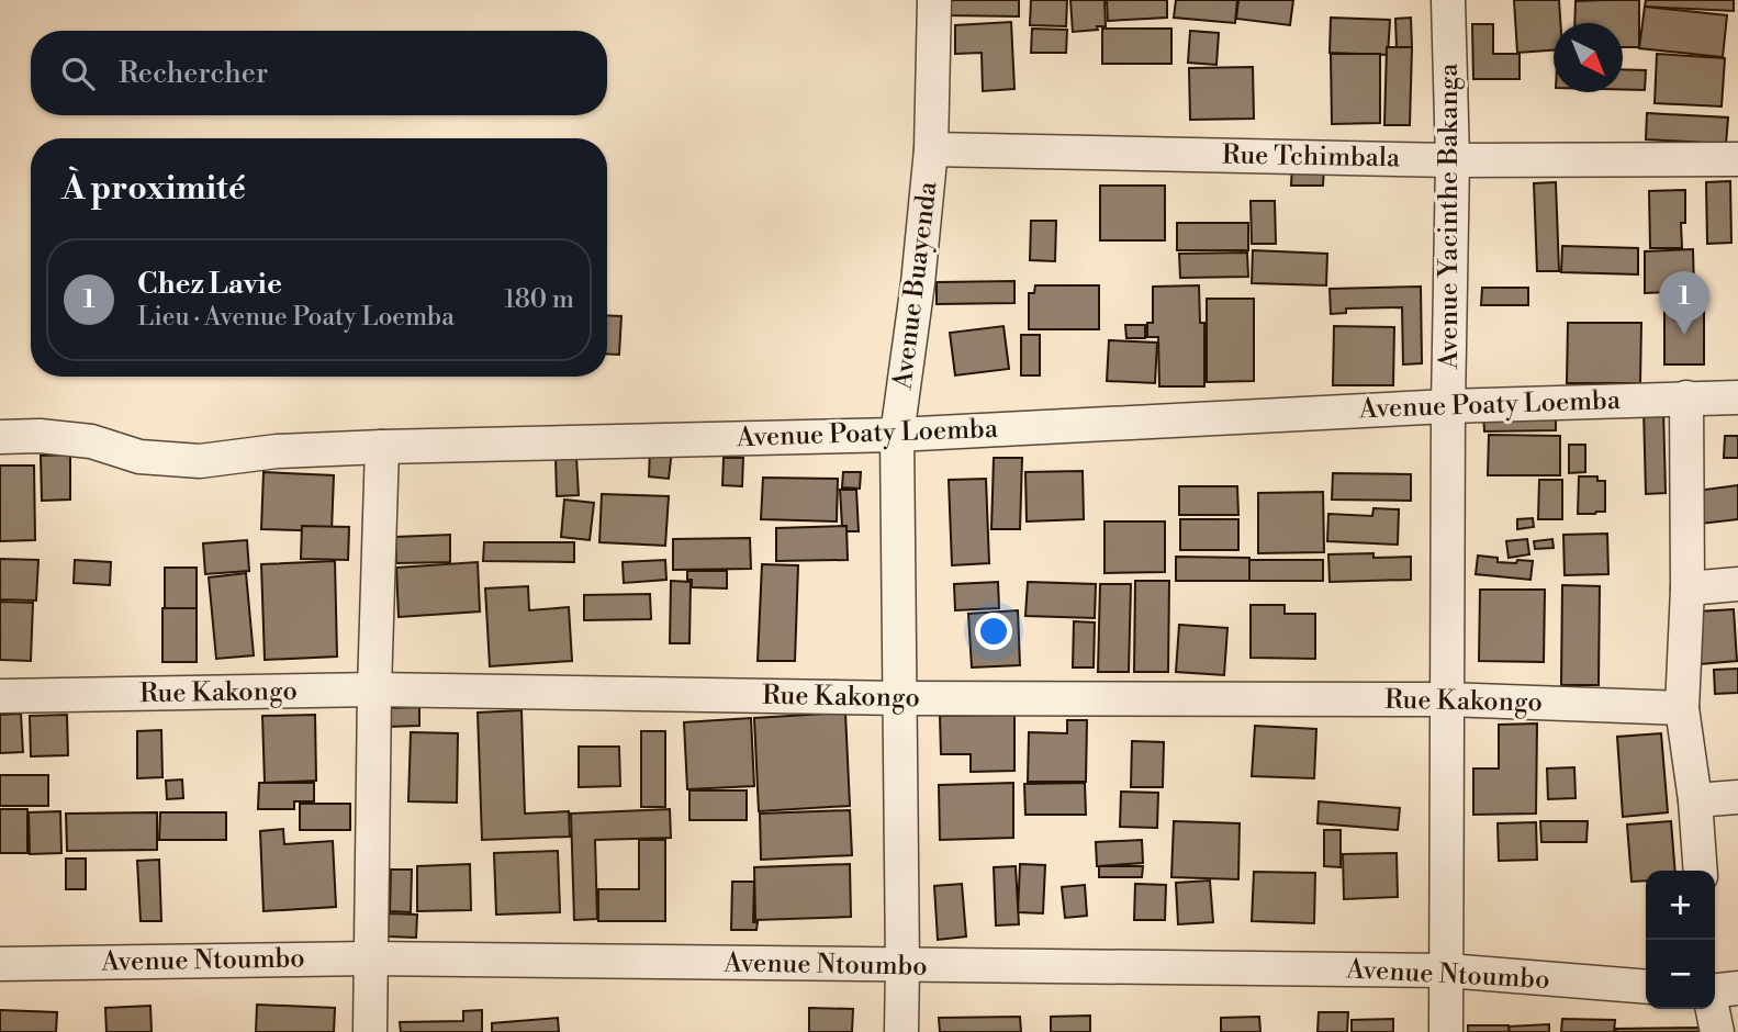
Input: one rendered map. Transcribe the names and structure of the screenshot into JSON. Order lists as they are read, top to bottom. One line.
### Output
{"streets":{"street":["Rue Tchimbala","Avenue Yacinthe Bakanga","Avenue Buayenda","Avenue Poaty Loemba","Rue Kakongo","Avenue Ntoumbo"]},"crossings":[["Rue Tchimbala","Avenue Yacinthe Bakanga"],["Rue Tchimbala","Avenue Buayenda"],["Avenue Yacinthe Bakanga","Avenue Poaty Loemba"],["Avenue Yacinthe Bakanga","Rue Kakongo"],["Avenue Yacinthe Bakanga","Avenue Ntoumbo"],["Avenue Buayenda","Avenue Poaty Loemba"],["Avenue Buayenda","Rue Kakongo"],["Avenue Buayenda","Avenue Ntoumbo"]],"north":"bottom right","page":{"search":"Rechercher","heading":"À proximité","list":[{"mark":"1","name":"Chez Lavie","note":"Lieu · Avenue Poaty Loemba","value":"180 m"}],"pins":"1","map_buttons":["+","−"]}}
